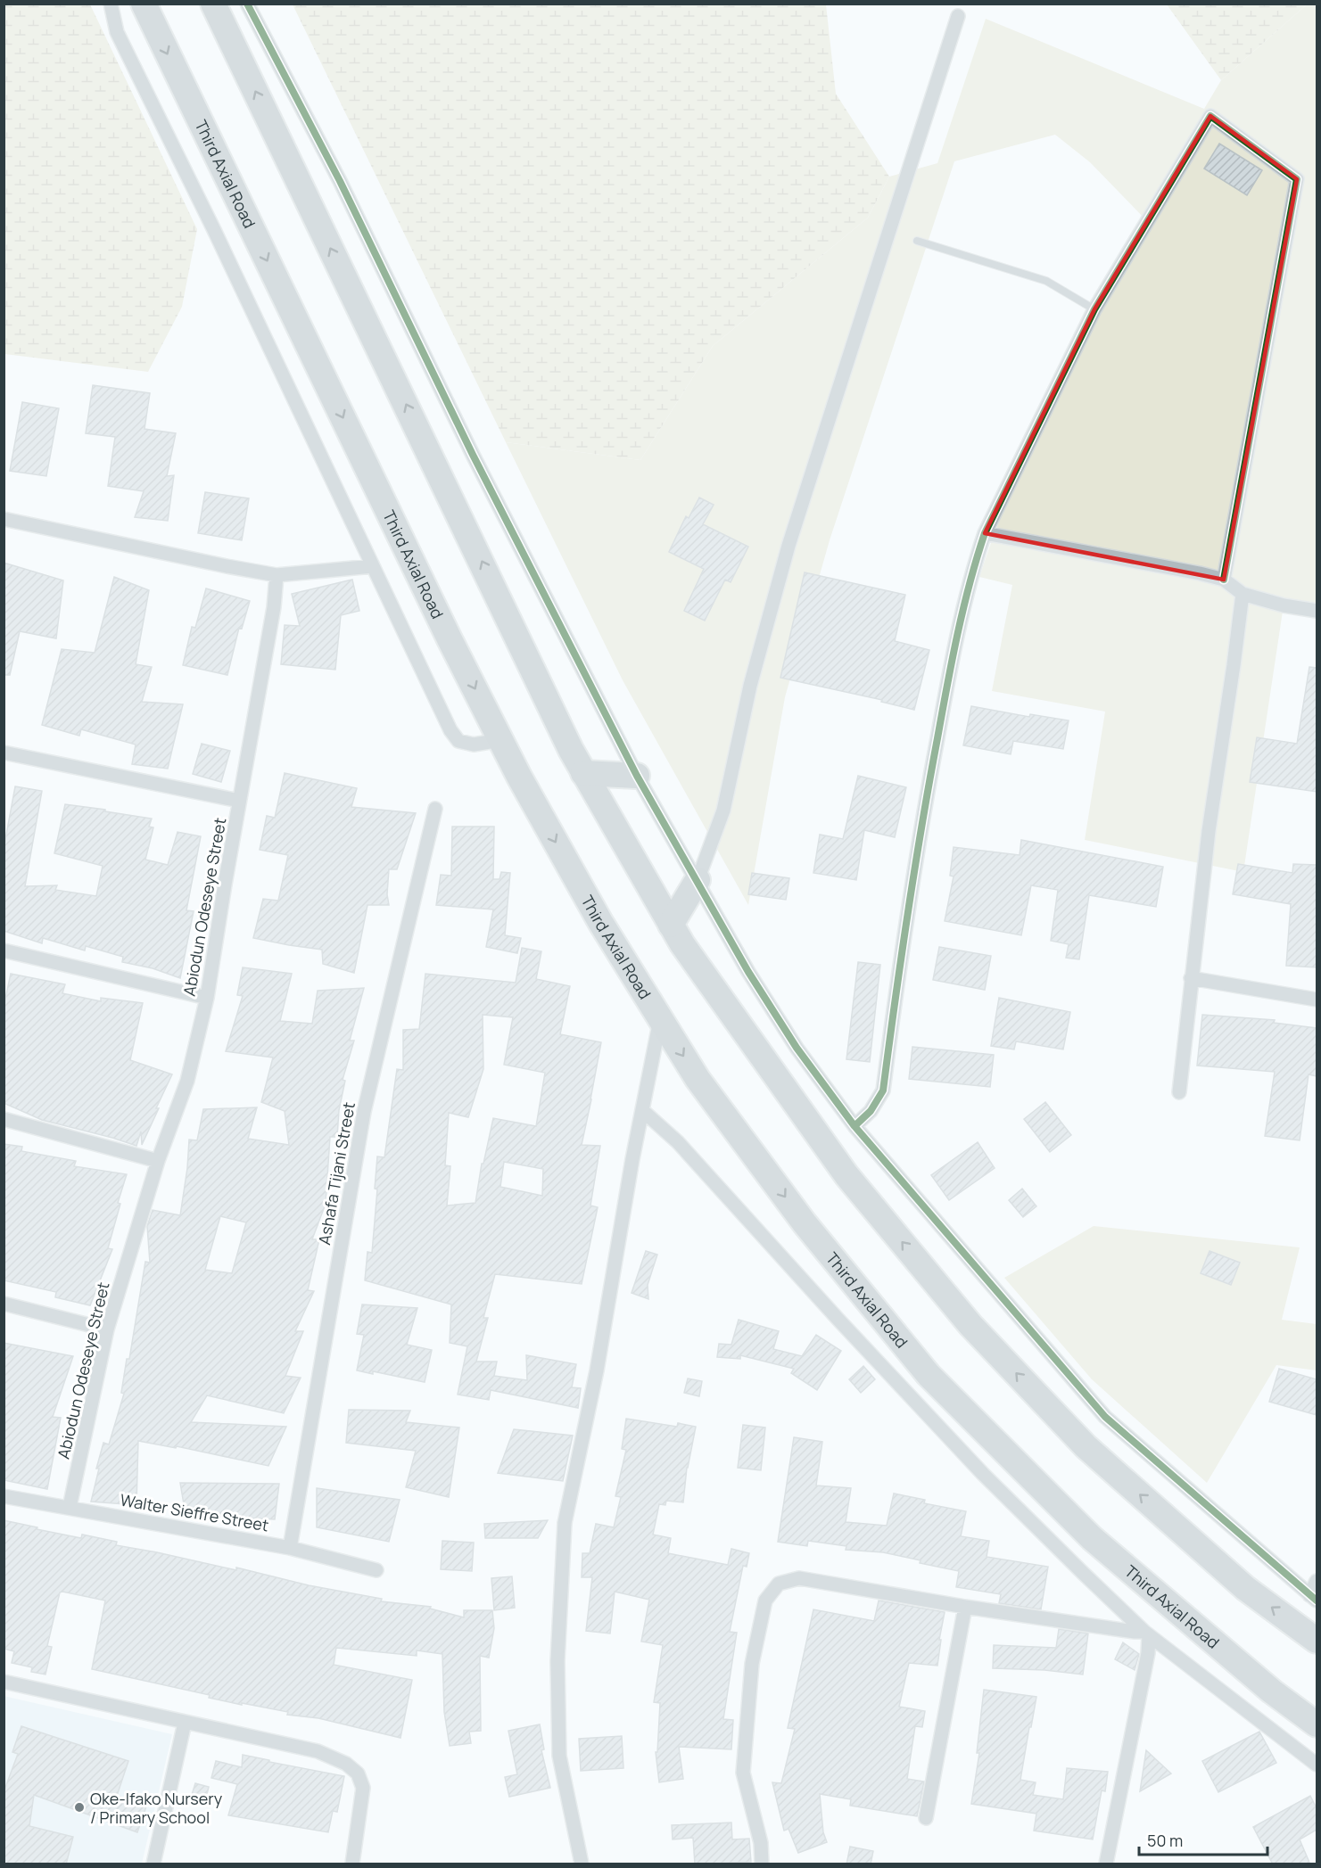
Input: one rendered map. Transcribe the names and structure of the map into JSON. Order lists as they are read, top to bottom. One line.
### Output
{"streets":{"highway":["Third Axial Road"],"street":["Abiodun Odeseye Street","Ashafa Tijani Street","Walter Sieffre Street"]},"crossings":[["Abiodun Odeseye Street","Walter Sieffre Street"],["Ashafa Tijani Street","Walter Sieffre Street"]],"places":["Oke-Ifako Nursery / Primary School"],"scale_bar":"50 m"}
